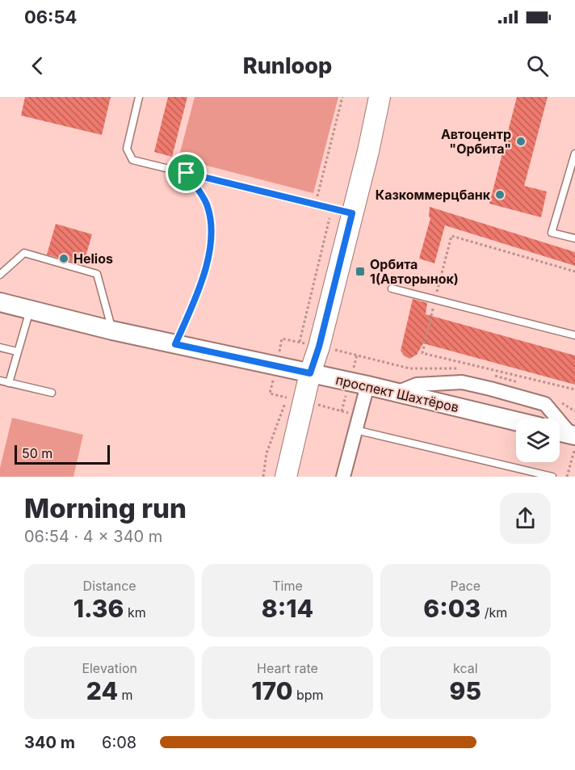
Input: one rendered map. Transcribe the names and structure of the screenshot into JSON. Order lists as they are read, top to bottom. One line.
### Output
{"streets":{"main road":["проспект Шахтёров"]},"places":{"other":["Автоцентр \"Орбита\"","Казкоммерцбанк","Helios"],"transit":["Орбита 1(Авторынок)"]},"scale_bar":"50 m","page":{"status":"06:54","header":"Runloop","scale":"50 m","heading":["Morning run","06:54 · 4 × 340 m"],"stats":[["Distance","1.36 km"],["Time","8:14"],["Pace","6:03 /km"],["Elevation","24 m"],["Heart rate","170 bpm"],["kcal","95"]],"list":[{"name":"340 m","note":"6:08"}]}}
